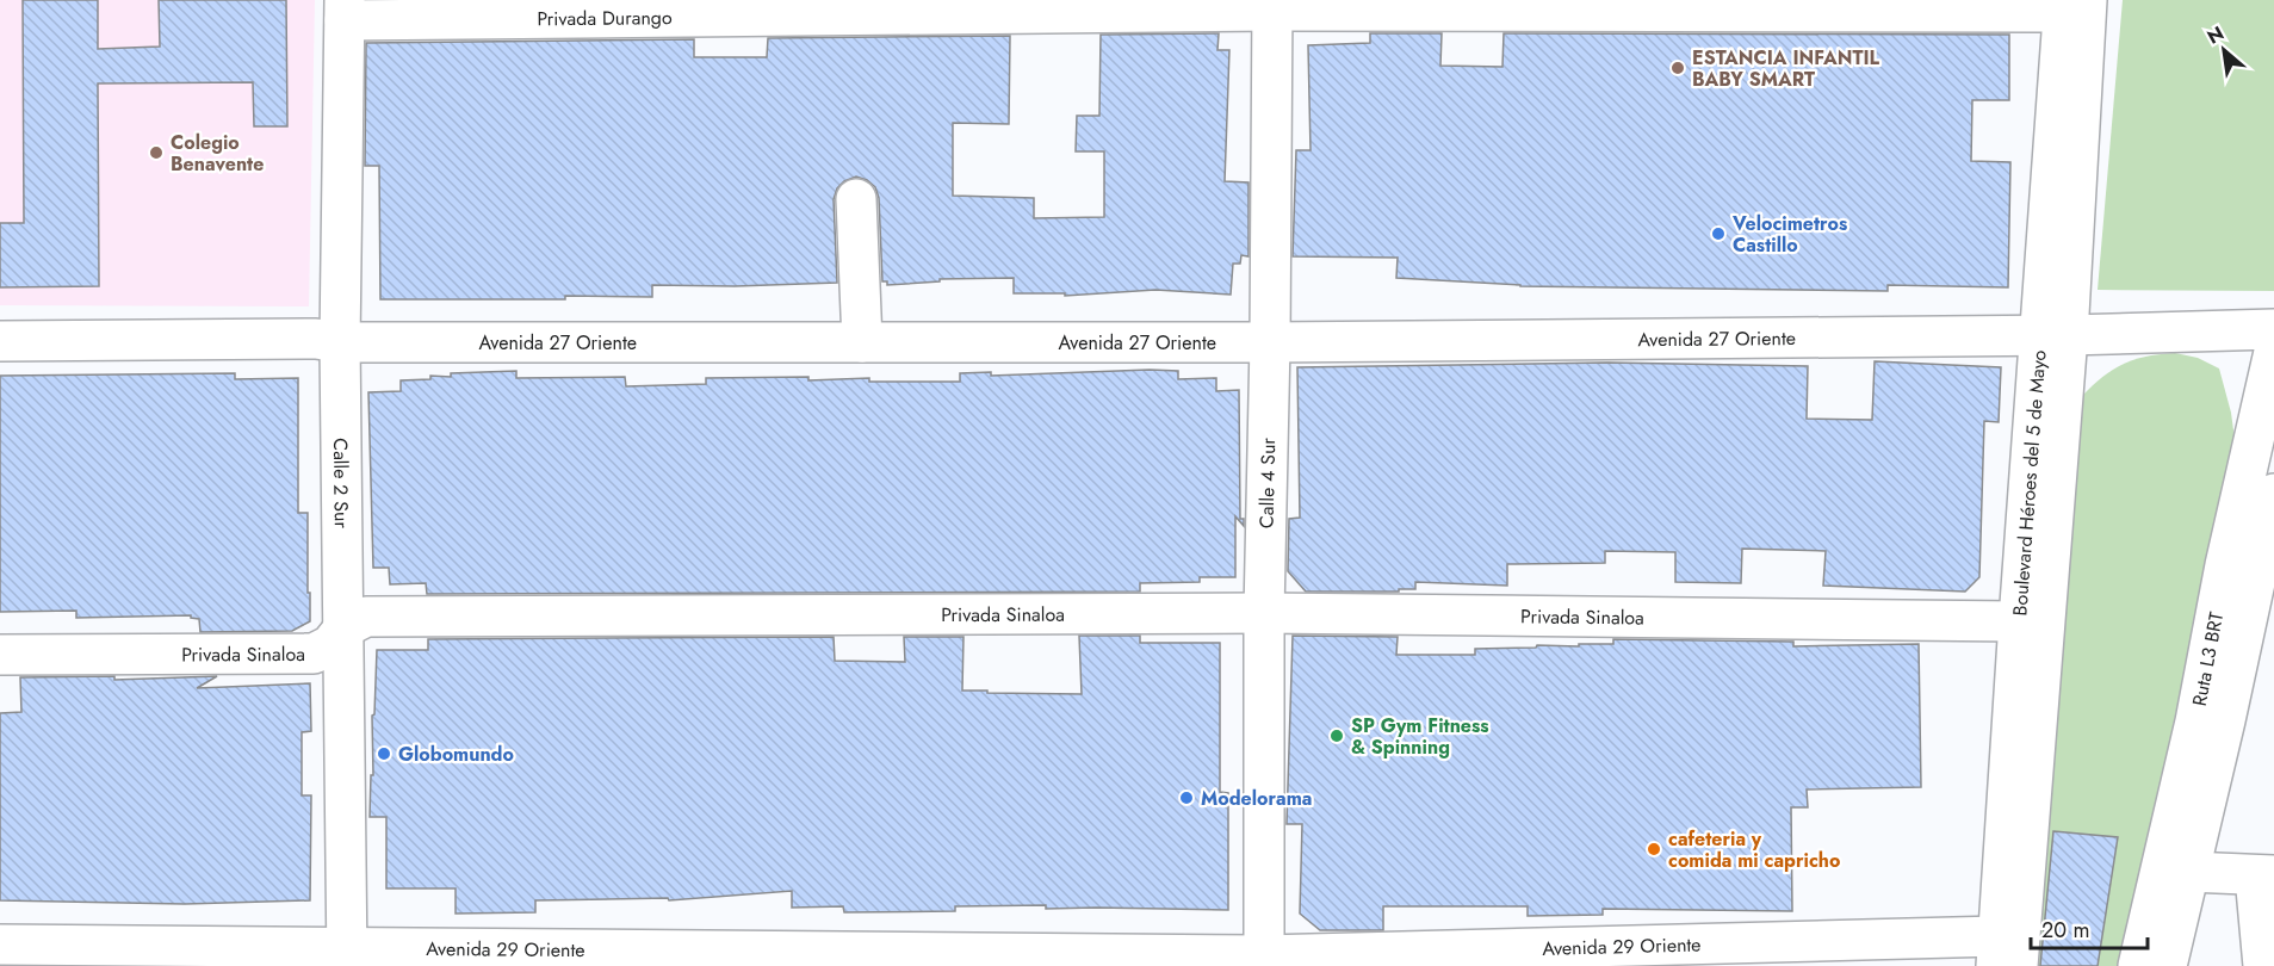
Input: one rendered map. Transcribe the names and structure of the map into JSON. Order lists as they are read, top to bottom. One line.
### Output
{"streets":{"street":["Privada Durango","Avenida 27 Oriente","Calle 2 Sur","Calle 4 Sur","Boulevard Héroes del 5 de Mayo","Privada Sinaloa","Ruta L3 BRT","Avenida 29 Oriente"]},"crossings":[["Privada Durango","Calle 2 Sur"],["Privada Durango","Calle 4 Sur"],["Privada Durango","Boulevard Héroes del 5 de Mayo"],["Avenida 27 Oriente","Calle 2 Sur"],["Avenida 27 Oriente","Calle 4 Sur"],["Avenida 27 Oriente","Boulevard Héroes del 5 de Mayo"],["Calle 2 Sur","Privada Sinaloa"],["Calle 2 Sur","Avenida 29 Oriente"],["Calle 4 Sur","Privada Sinaloa"],["Calle 4 Sur","Avenida 29 Oriente"],["Boulevard Héroes del 5 de Mayo","Privada Sinaloa"],["Boulevard Héroes del 5 de Mayo","Avenida 29 Oriente"]],"places":["ESTANCIA INFANTIL BABY SMART","Colegio Benavente","Velocimetros Castillo","SP Gym Fitness & Spinning","Globomundo","Modelorama","cafeteria y comida mi capricho"],"scale_bar":"20 m","north":"top left"}
